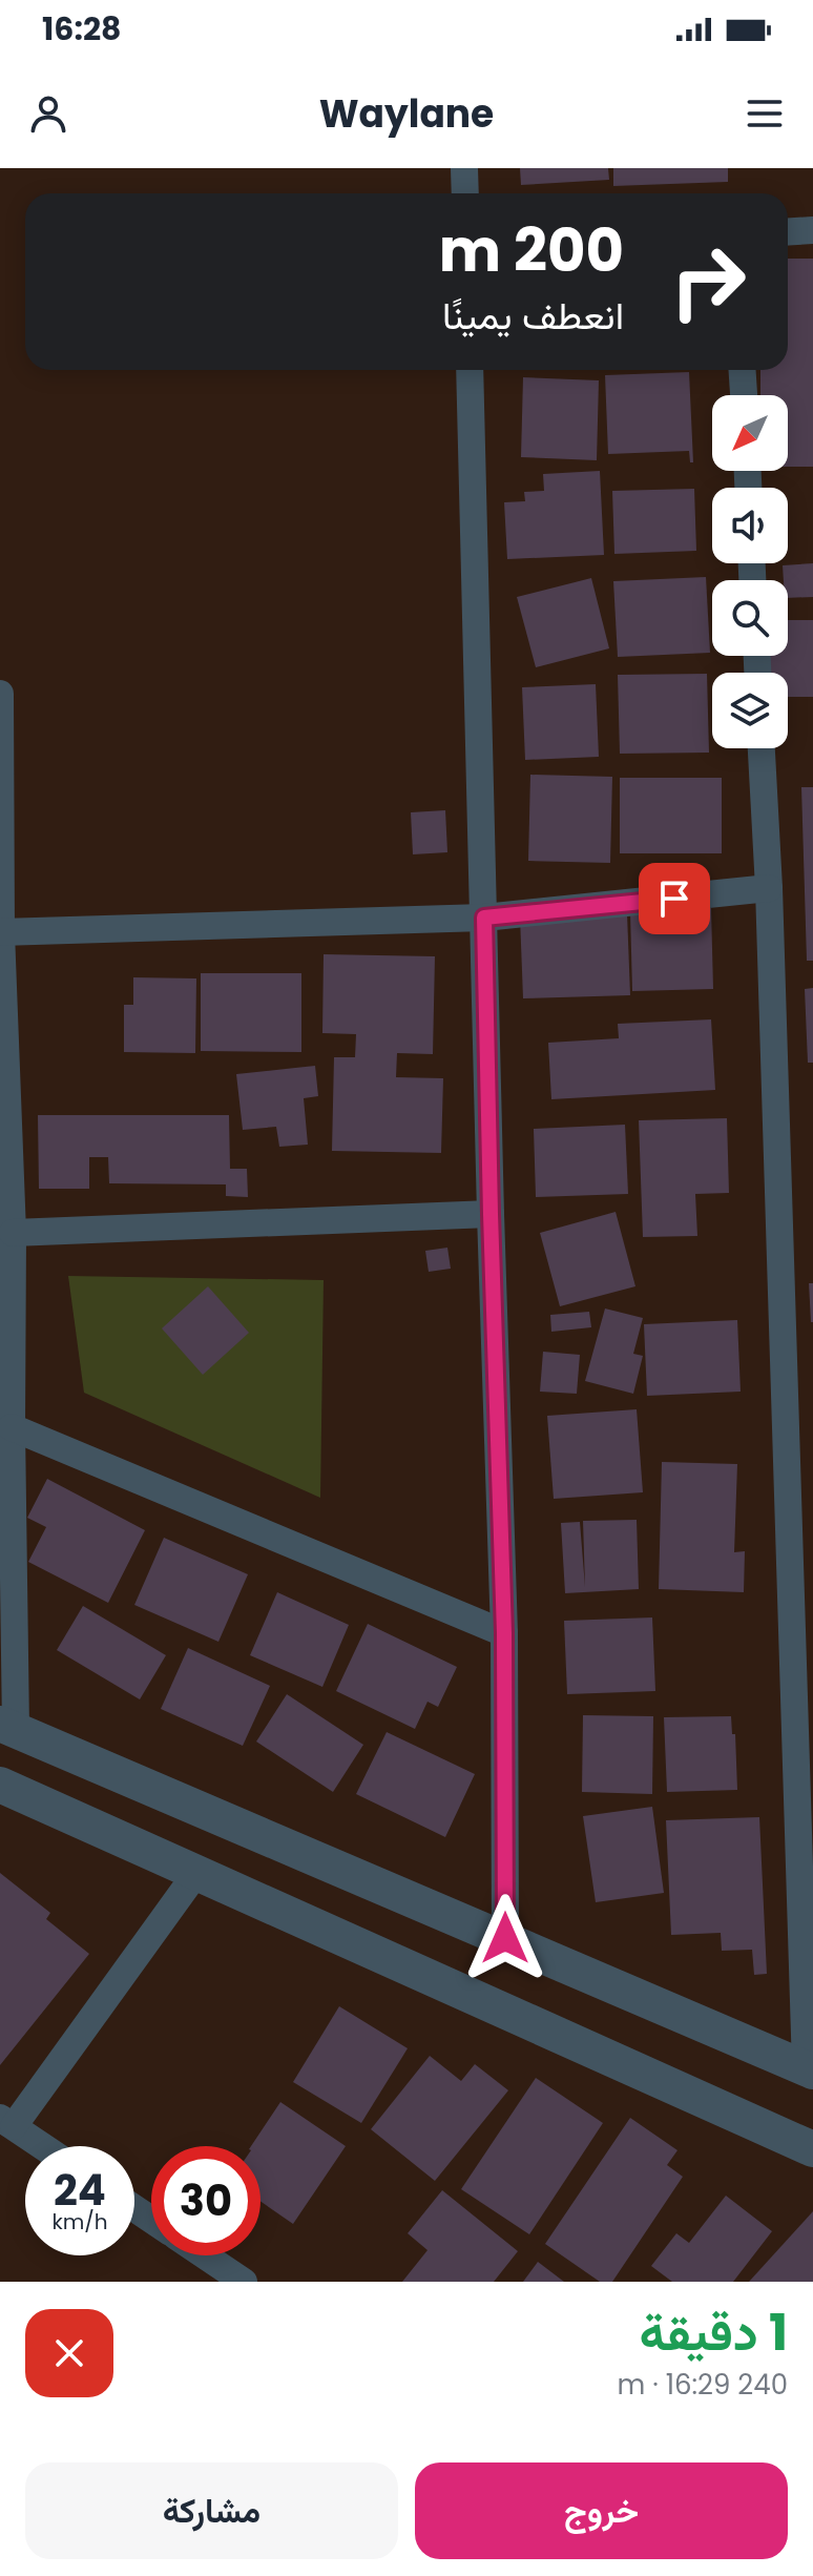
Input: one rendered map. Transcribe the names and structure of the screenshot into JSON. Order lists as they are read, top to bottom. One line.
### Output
{"north":"bottom left","page":{"status":"16:28","header":"Waylane","turn":["200 m","انعطف يمينًا"],"speed":"24 km/h","limit":"30","heading":["1 دقيقة","240 m · 16:29"],"buttons":["خروج","مشاركة"]}}
